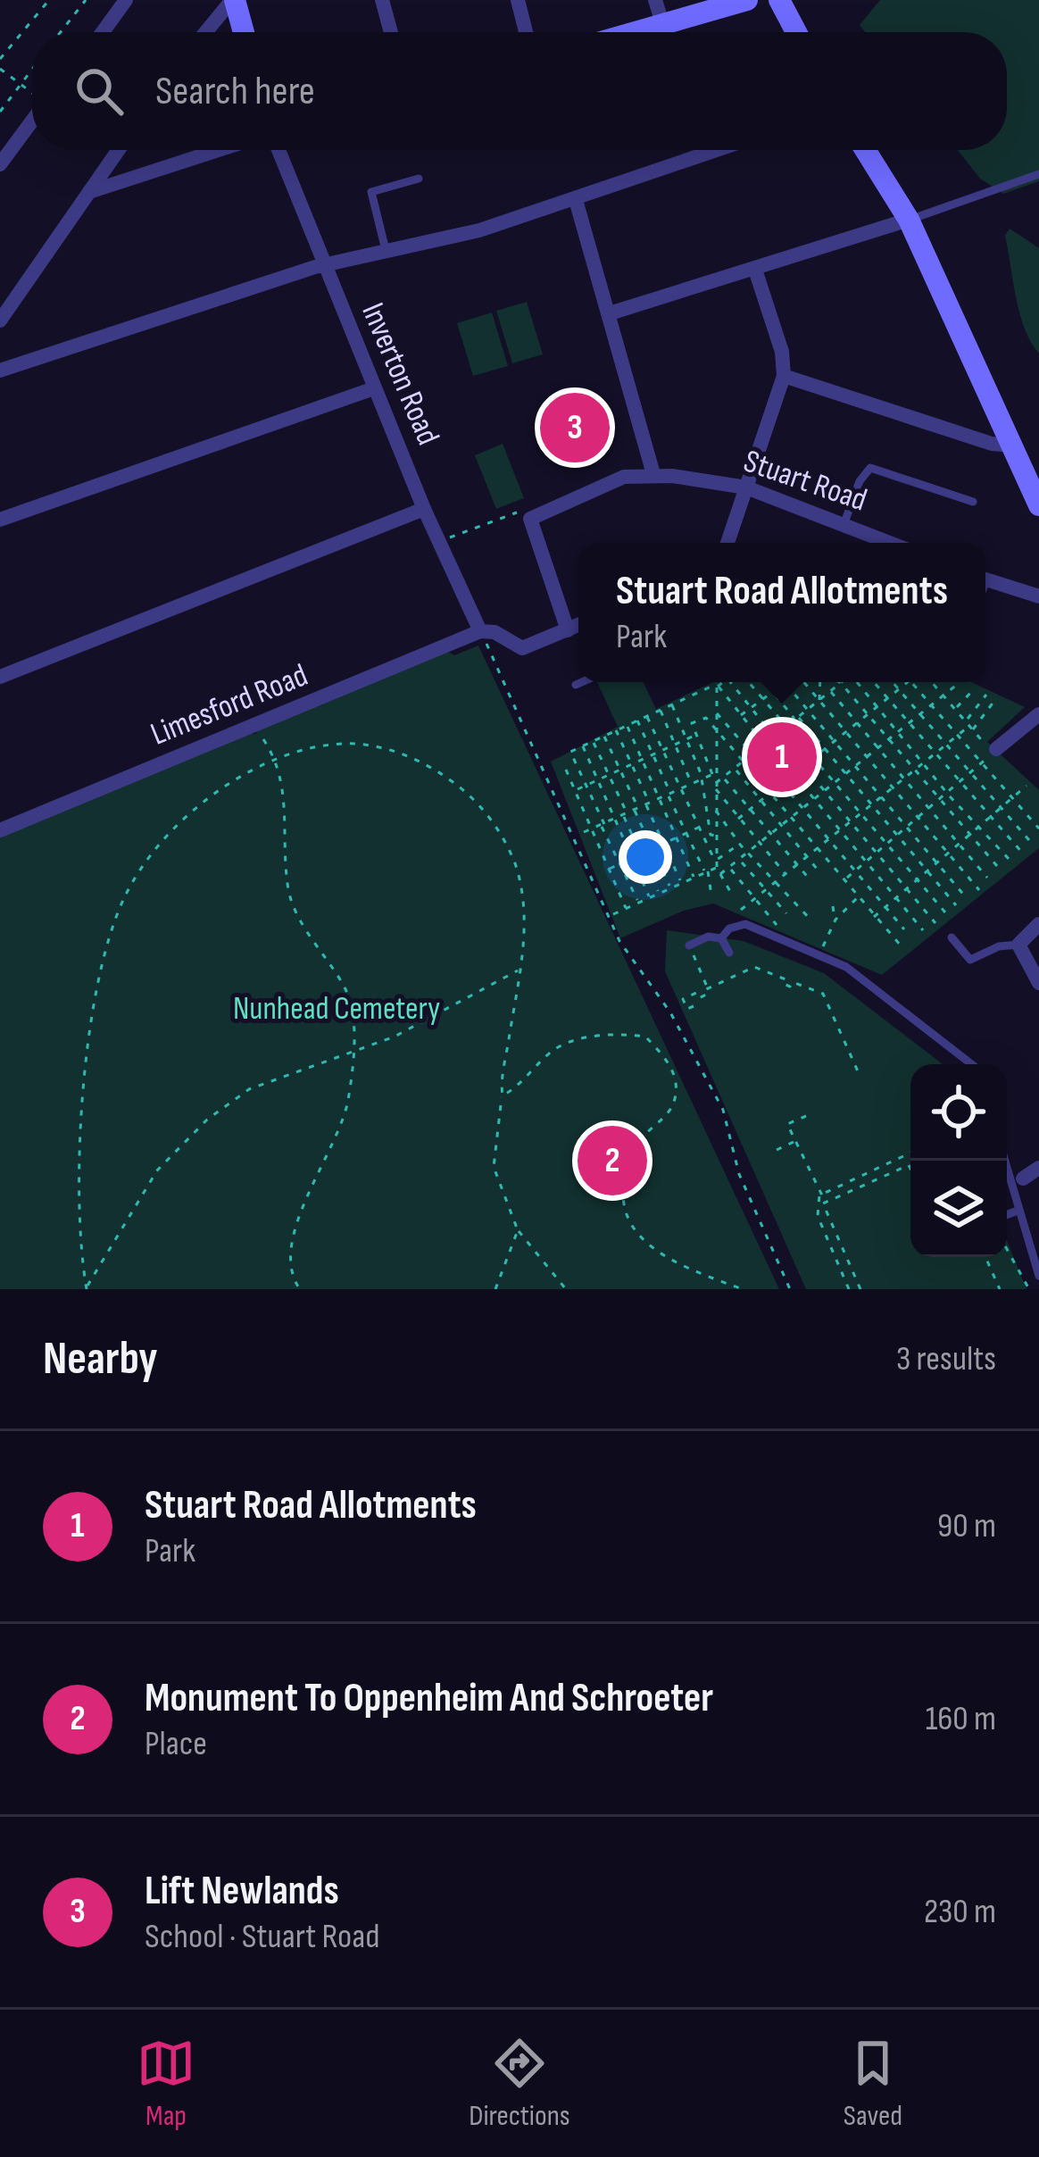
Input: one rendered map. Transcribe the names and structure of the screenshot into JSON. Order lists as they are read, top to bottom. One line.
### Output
{"streets":{"street":["Inverton Road","Stuart Road","Limesford Road"]},"crossings":[["Inverton Road","Limesford Road"]],"parks":["Nunhead Cemetery"],"page":{"search":"Search here","pins":["3","1","2"],"popup":["Stuart Road Allotments","Park"],"heading":["Nearby","3 results"],"list":[{"mark":"1","name":"Stuart Road Allotments","note":"Park","value":"90 m"},{"mark":"2","name":"Monument To Oppenheim And Schroeter","note":"Place","value":"160 m"},{"mark":"3","name":"Lift Newlands","note":"School · Stuart Road","value":"230 m"}],"nav":["Map","Directions","Saved"]}}
